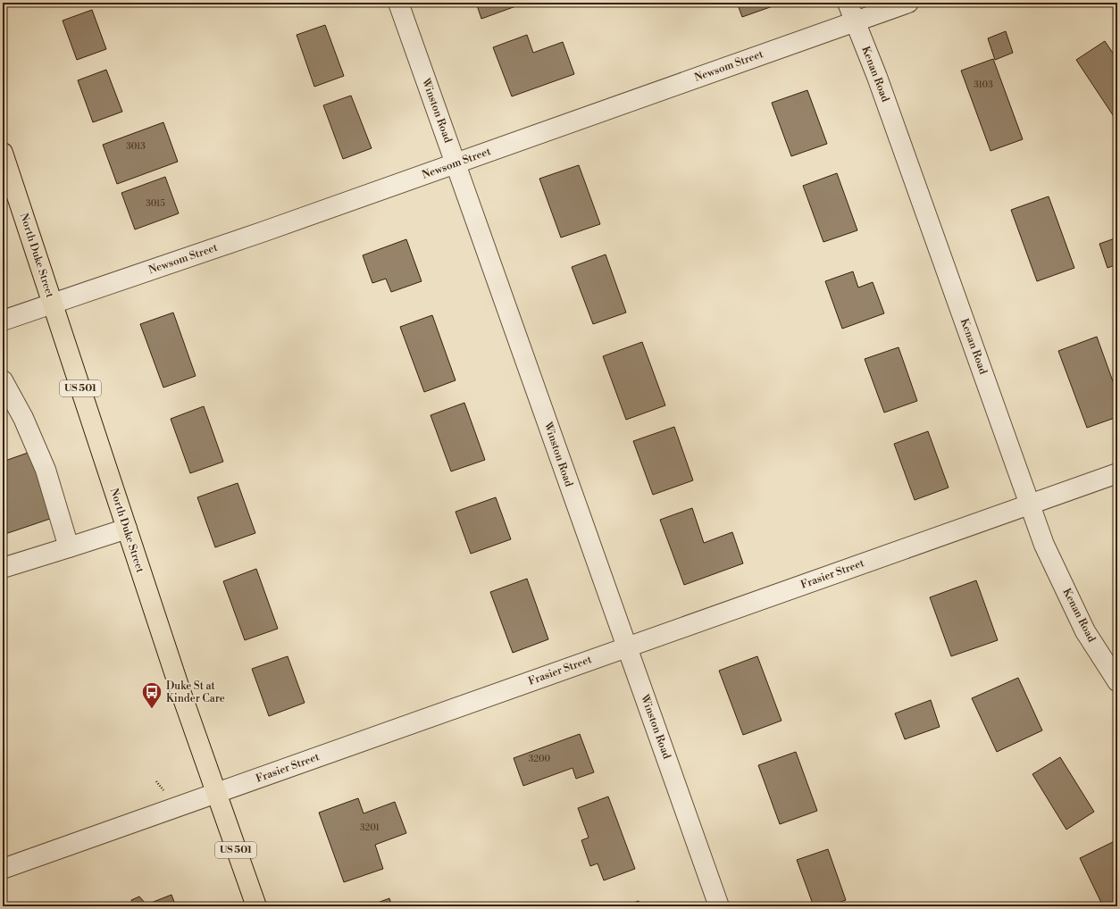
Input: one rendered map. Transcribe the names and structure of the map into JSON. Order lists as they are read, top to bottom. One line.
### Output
{"streets":{"highway":["North Duke Street","US 501"],"street":["Newsom Street","Kenan Road","Winston Road","Frasier Street"]},"crossings":[["Newsom Street","Kenan Road"],["Newsom Street","Winston Road"],["Newsom Street","North Duke Street"],["Kenan Road","Frasier Street"],["Winston Road","Frasier Street"],["North Duke Street","Frasier Street"]],"places":{"bus stop":["Duke St at Kinder Care"]},"house_numbers":["3103","3013","3015","3200","3201"]}
